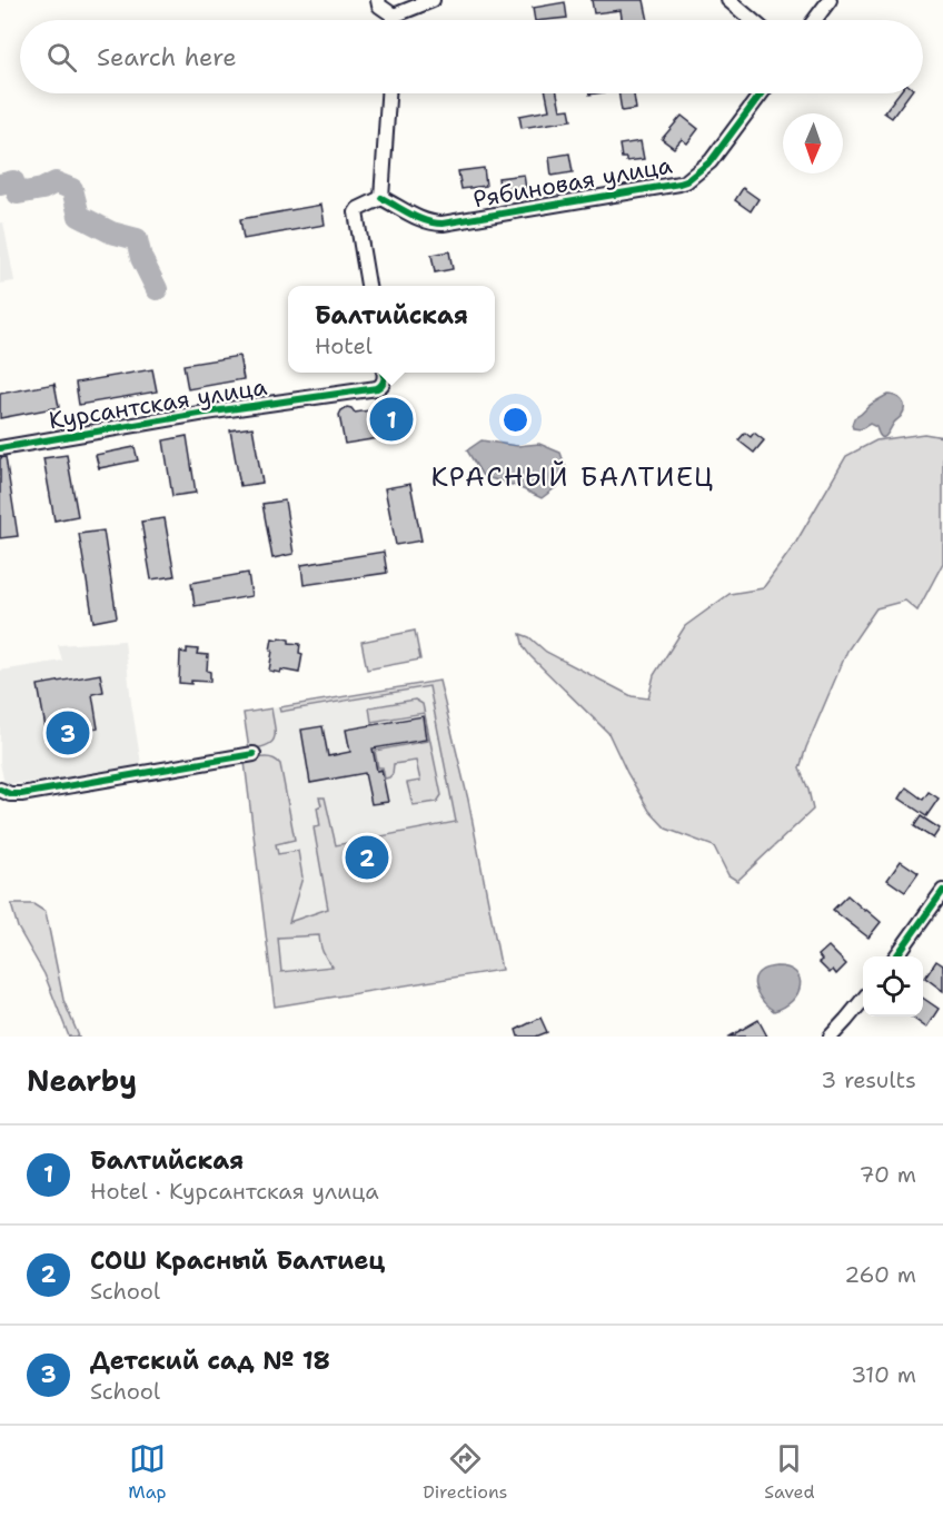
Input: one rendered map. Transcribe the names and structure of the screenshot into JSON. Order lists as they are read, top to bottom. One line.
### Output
{"streets":{"street":["Рябиновая улица","Курсантская улица"]},"districts":["КРАСНЫЙ БАЛТИЕЦ"],"north":"bottom","page":{"search":"Search here","popup":["Балтийская","Hotel"],"pins":["1","3","2"],"heading":["Nearby","3 results"],"list":[{"mark":"1","name":"Балтийская","note":"Hotel · Курсантская улица","value":"70 m"},{"mark":"2","name":"СОШ Красный Балтиец","note":"School","value":"260 m"},{"mark":"3","name":"Детский сад № 18","note":"School","value":"310 m"}],"nav":["Map","Directions","Saved"]}}
